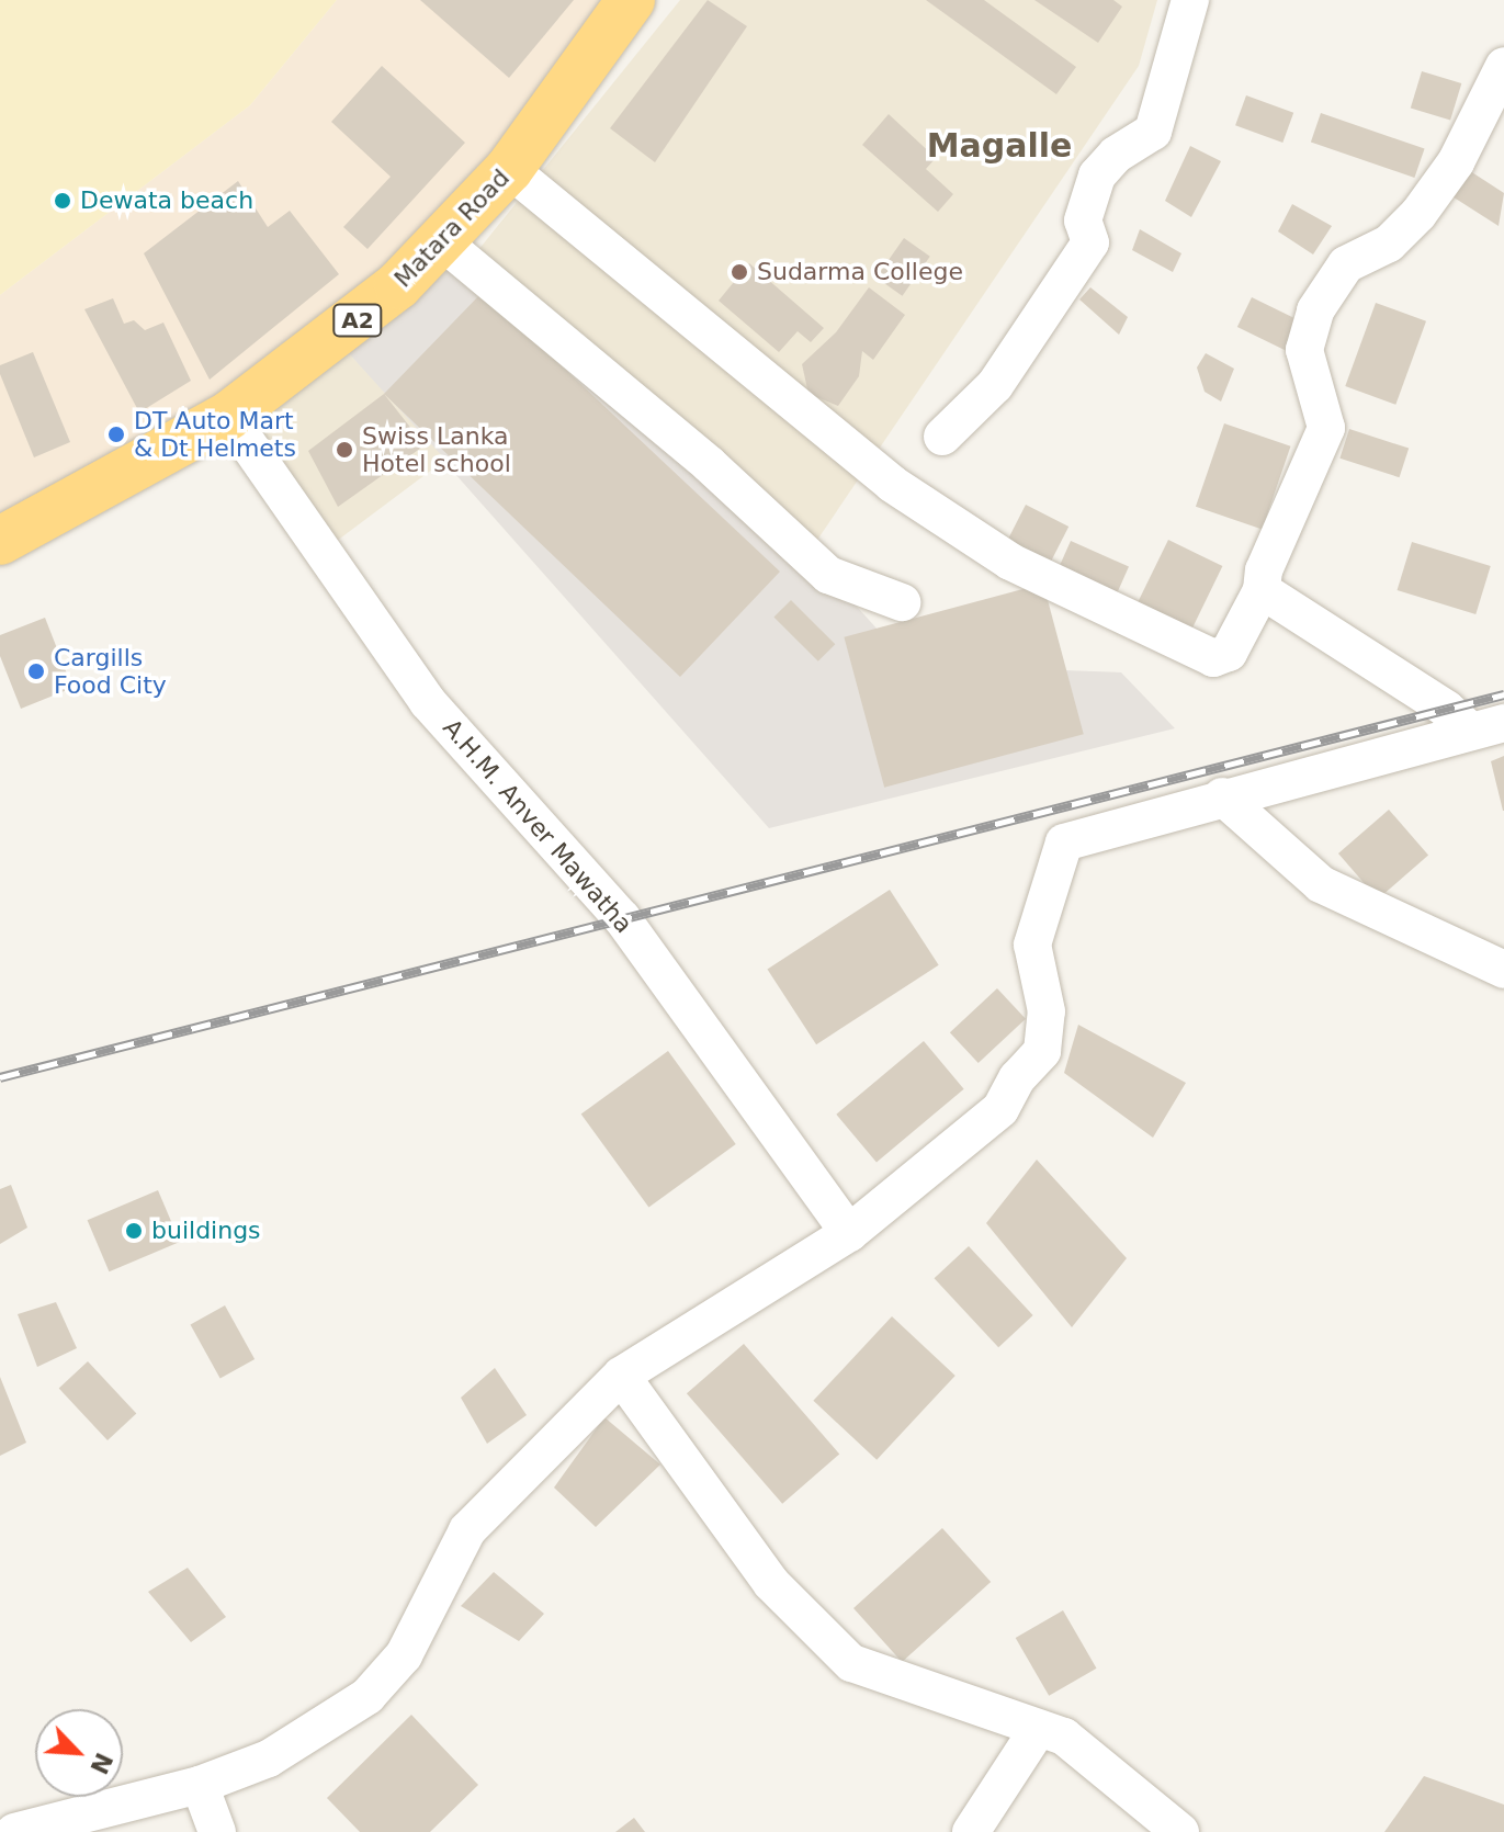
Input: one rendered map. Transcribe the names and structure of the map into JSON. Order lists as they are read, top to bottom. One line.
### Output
{"streets":{"highway":["Matara Road","A2"],"street":["A.H.M. Anver Mawatha"]},"crossings":[["Matara Road","A.H.M. Anver Mawatha"]],"districts":["Magalle"],"places":["Dewata beach","Sudarma College","DT Auto Mart & Dt Helmets","Swiss Lanka Hotel school","Cargills Food City","buildings"],"north":"bottom right"}
